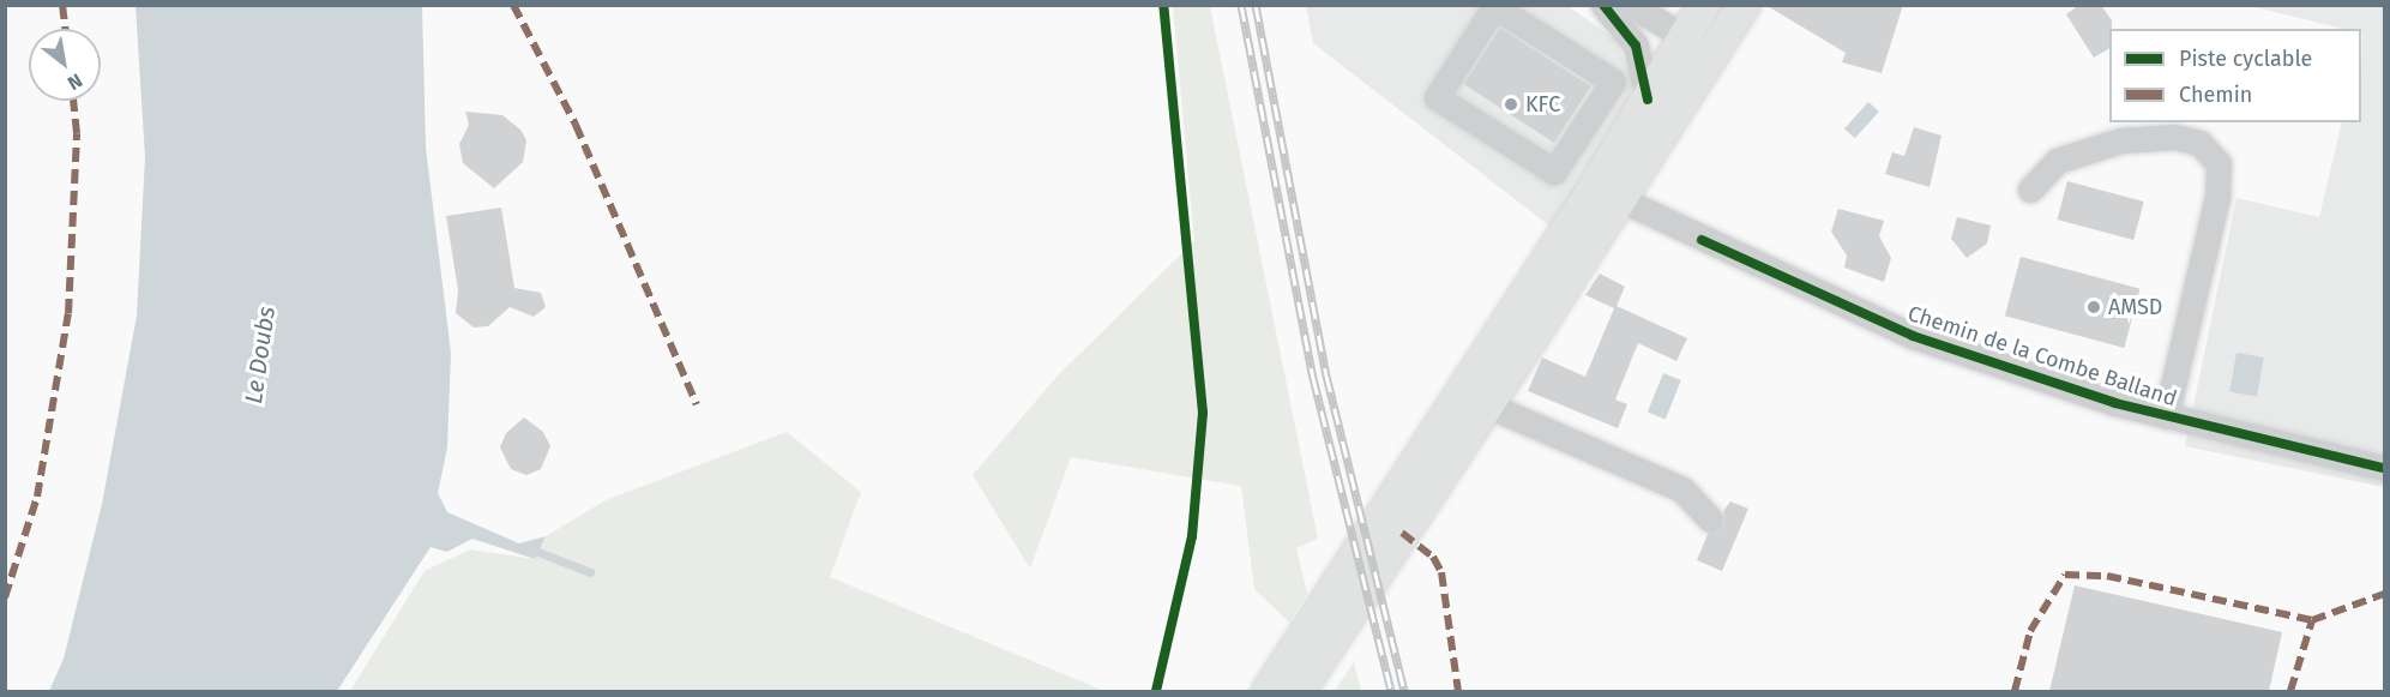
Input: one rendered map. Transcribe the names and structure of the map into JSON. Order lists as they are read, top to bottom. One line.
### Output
{"streets":{"street":["Chemin de la Combe Balland"]},"water":["Le Doubs"],"places":["KFC","AMSD"],"legend":["Piste cyclable","Chemin"],"north":"bottom right"}
